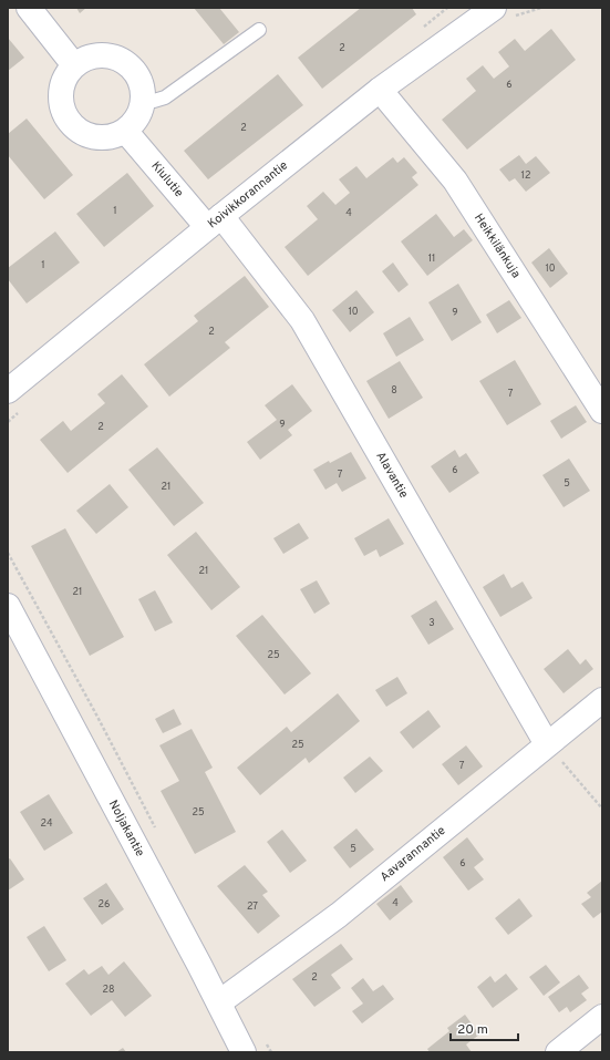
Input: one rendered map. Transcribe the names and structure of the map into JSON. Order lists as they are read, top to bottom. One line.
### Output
{"streets":{"street":["Kiulutie","Koivikkorannantie","Heikkilänkuja","Alavantie","Noljakantie","Aavarannantie"]},"crossings":[["Kiulutie","Koivikkorannantie"],["Kiulutie","Alavantie"],["Koivikkorannantie","Heikkilänkuja"],["Koivikkorannantie","Alavantie"],["Alavantie","Aavarannantie"],["Noljakantie","Aavarannantie"]],"house_numbers":["2","6","2","12","1","4","11","1","10","10","9","2","8","7","9","2","6","7","5","21","21","21","3","25","25","7","25","24","5","6","4","26","27","2","28"],"scale_bar":"20 m"}
